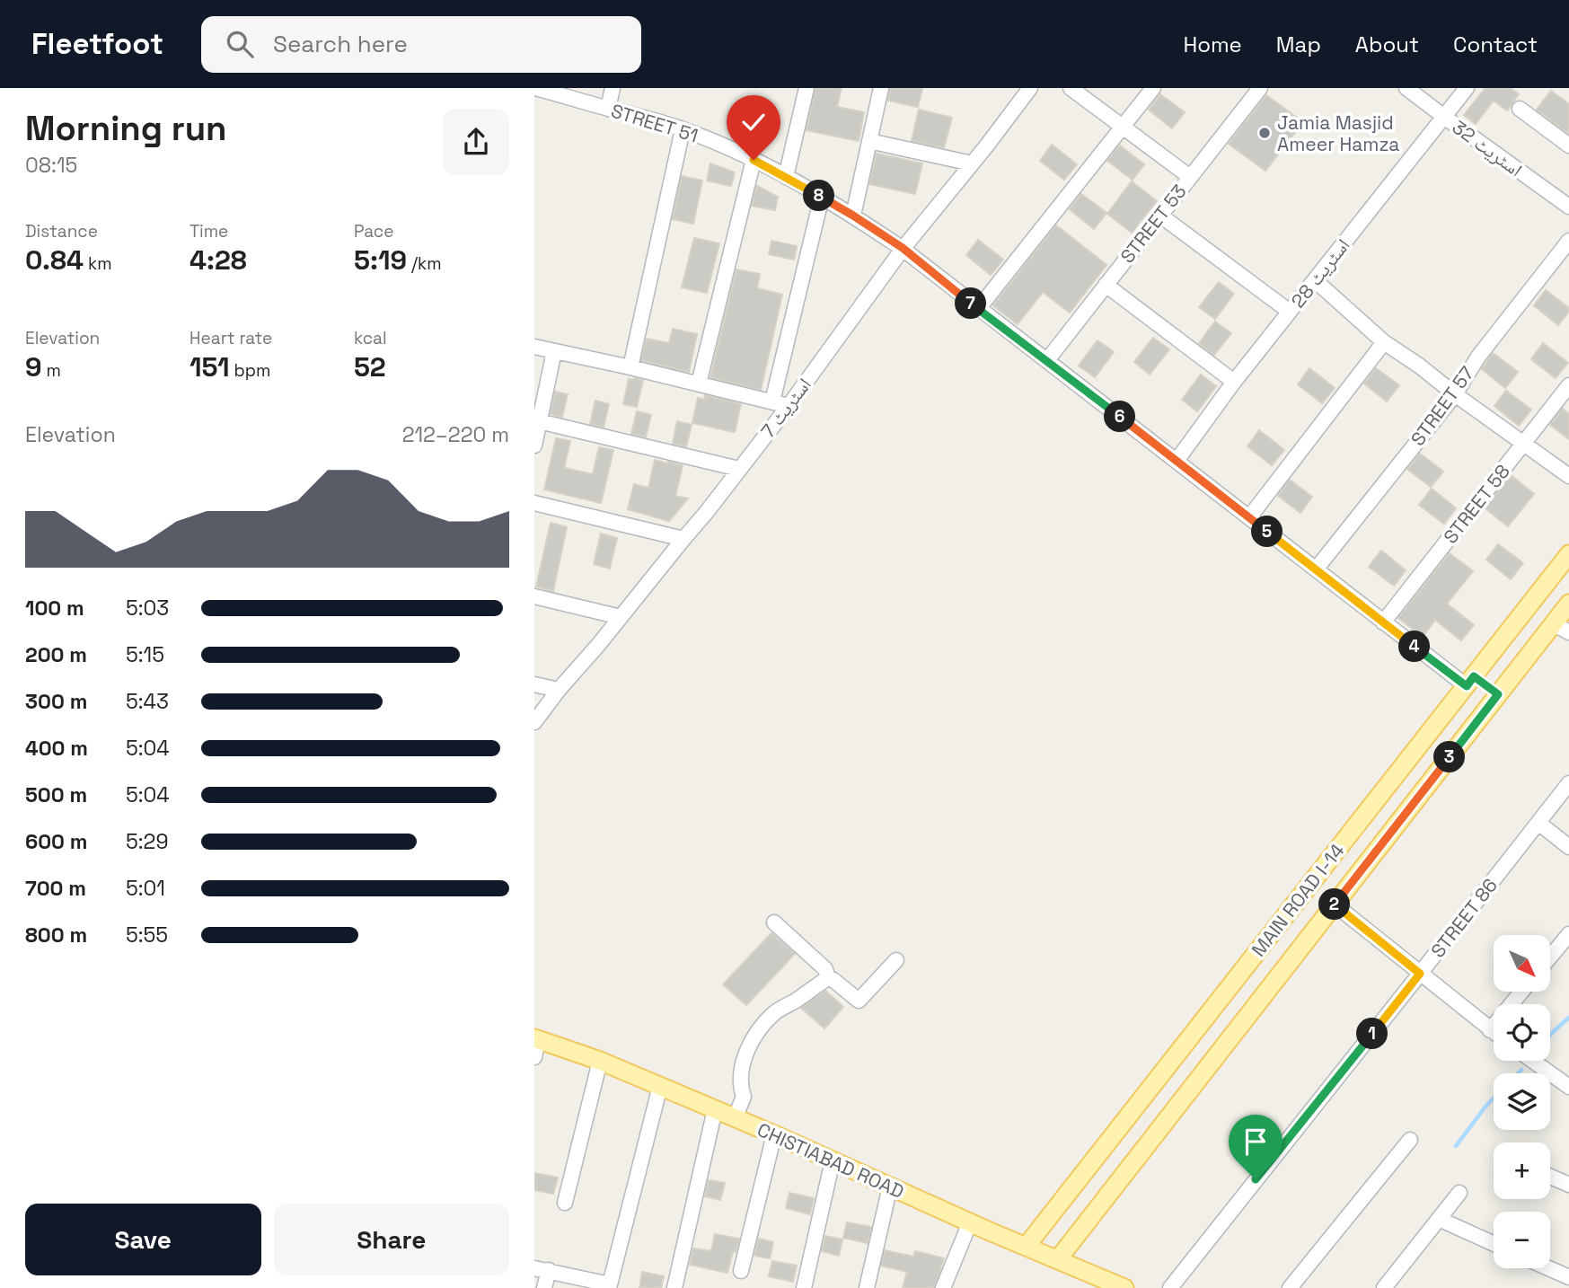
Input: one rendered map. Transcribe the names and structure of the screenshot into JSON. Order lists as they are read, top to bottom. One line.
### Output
{"streets":{"main road":["MAIN ROAD I-14","CHISTIABAD ROAD"],"street":["STREET 51","اسٹریٹ 32","STREET 53","اسٹریٹ 28","STREET 57","اسٹریٹ 7","STREET 58","STREET 86"]},"crossings":[["STREET 51","STREET 53"],["STREET 51","اسٹریٹ 28"],["STREET 51","STREET 57"],["STREET 51","اسٹریٹ 7"],["STREET 51","STREET 58"],["STREET 51","MAIN ROAD I-14"],["اسٹریٹ 32","اسٹریٹ 28"],["MAIN ROAD I-14","CHISTIABAD ROAD"]],"places":["Jamia Masjid Ameer Hamza"],"north":"bottom right","page":{"header":"Fleetfoot","search":"Search here","nav":["Home","Map","About","Contact"],"heading":["Morning run","08:15"],"pins":["8","7","6","5","4","3","2","1"],"stats":[["Distance","0.84 km"],["Time","4:28"],["Pace","5:19 /km"],["Elevation","9 m"],["Heart rate","151 bpm"],["kcal","52"]],"chart":["Elevation","212–220 m"],"list":[{"name":"100 m","note":"5:03"},{"name":"200 m","note":"5:15"},{"name":"300 m","note":"5:43"},{"name":"400 m","note":"5:04"},{"name":"500 m","note":"5:04"},{"name":"600 m","note":"5:29"},{"name":"700 m","note":"5:01"},{"name":"800 m","note":"5:55"}],"map_buttons":["+","−"],"buttons":["Save","Share"]}}
